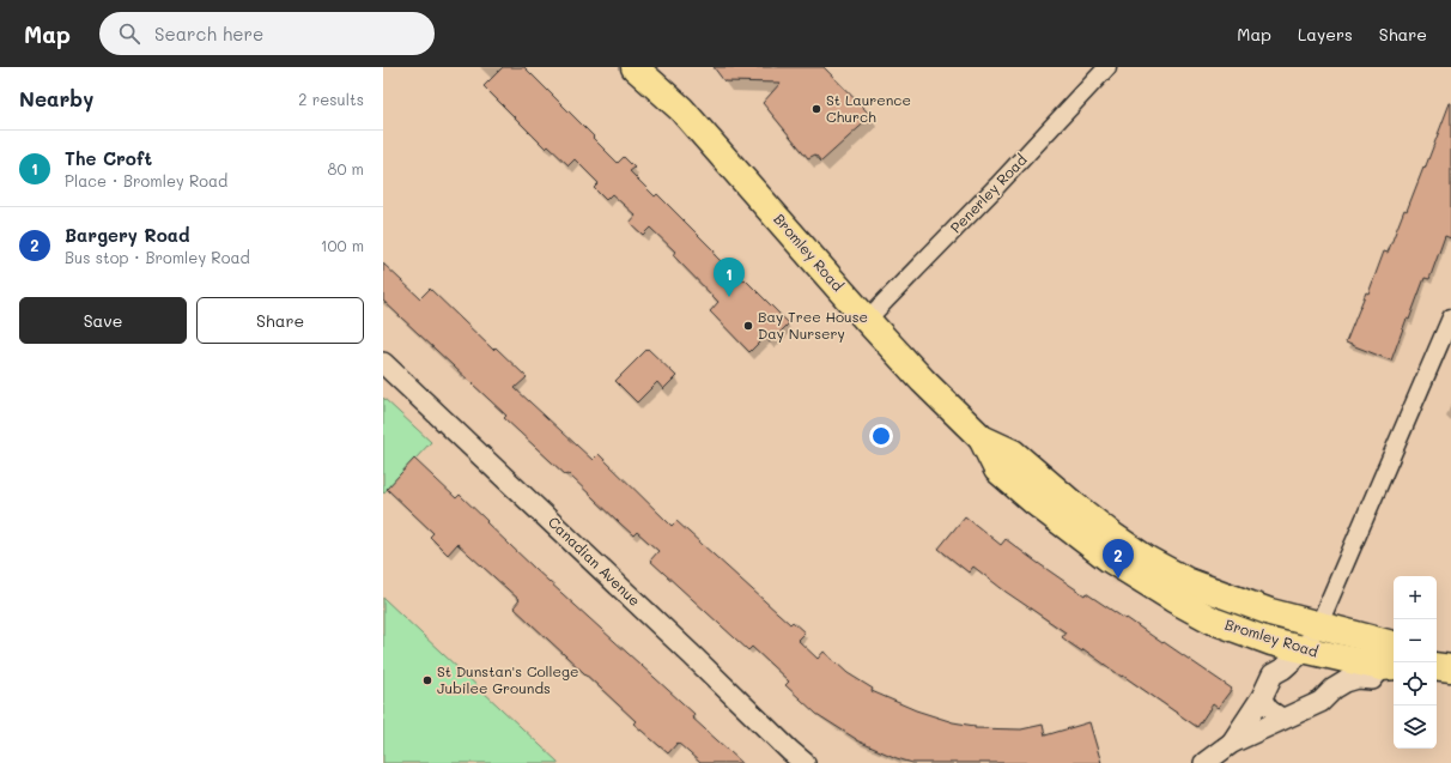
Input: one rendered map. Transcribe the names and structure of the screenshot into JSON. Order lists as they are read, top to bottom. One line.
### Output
{"streets":{"highway":["Bromley Road"],"street":["Penerley Road","Canadian Avenue"]},"crossings":[["Penerley Road","Bromley Road"]],"places":["St Laurence Church","Bay Tree House Day Nursery","St Dunstan's College Jubilee Grounds"],"page":{"header":"Map","search":"Search here","nav":["Map","Layers","Share"],"heading":["Nearby","2 results"],"list":[{"mark":"1","name":"The Croft","note":"Place · Bromley Road","value":"80 m"},{"mark":"2","name":"Bargery Road","note":"Bus stop · Bromley Road","value":"100 m"}],"pins":["1","2"],"buttons":["Save","Share"],"map_buttons":["+","−"]}}
